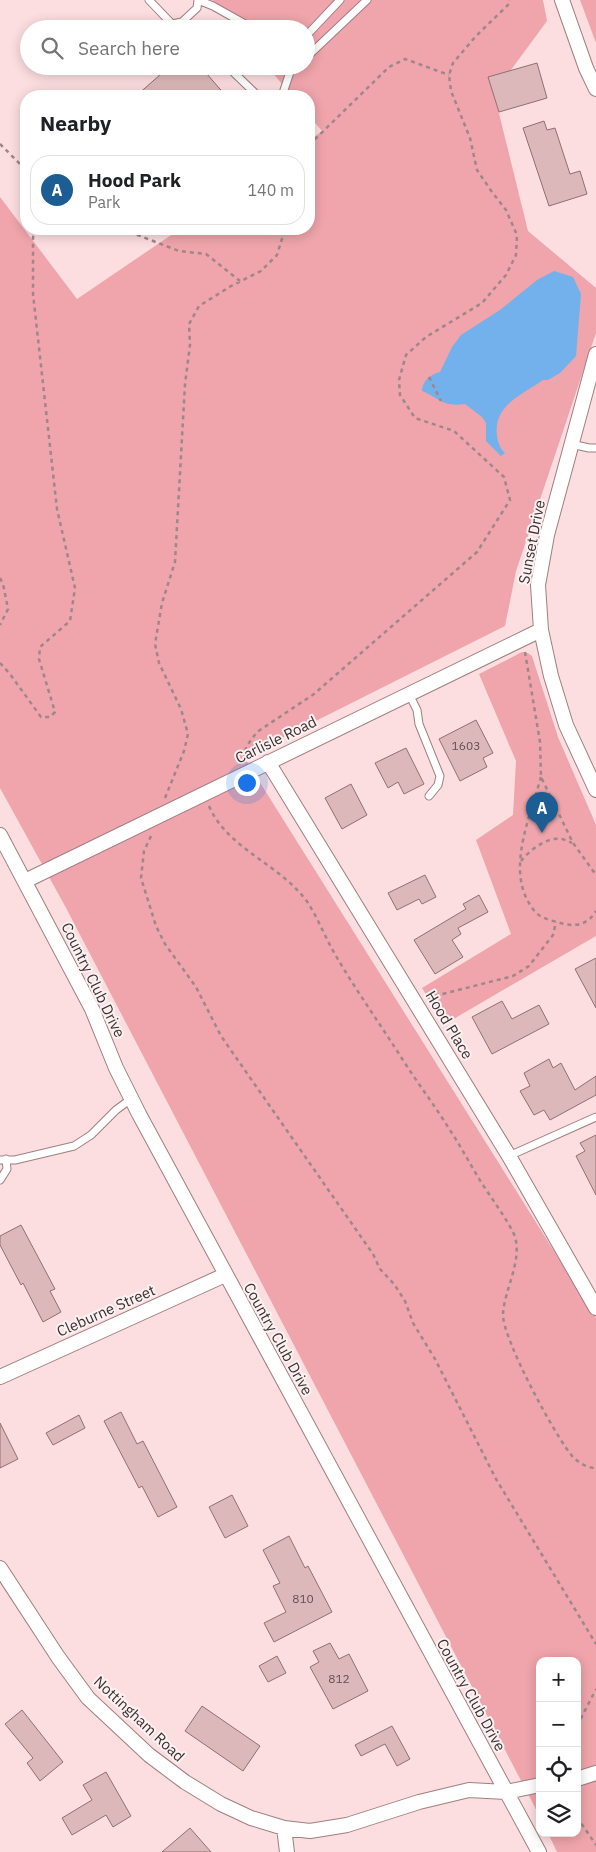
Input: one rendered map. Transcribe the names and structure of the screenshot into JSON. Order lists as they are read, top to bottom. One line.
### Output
{"streets":{"street":["Sunset Drive","Carlisle Road","Country Club Drive","Hood Place","Cleburne Street","Nottingham Road"]},"crossings":[["Sunset Drive","Carlisle Road"],["Carlisle Road","Country Club Drive"],["Carlisle Road","Hood Place"],["Country Club Drive","Cleburne Street"],["Country Club Drive","Nottingham Road"]],"house_numbers":["1603","810","812"],"page":{"search":"Search here","heading":"Nearby","list":[{"mark":"A","name":"Hood Park","note":"Park","value":"140 m"}],"pins":"A","map_buttons":["+","−"]}}
